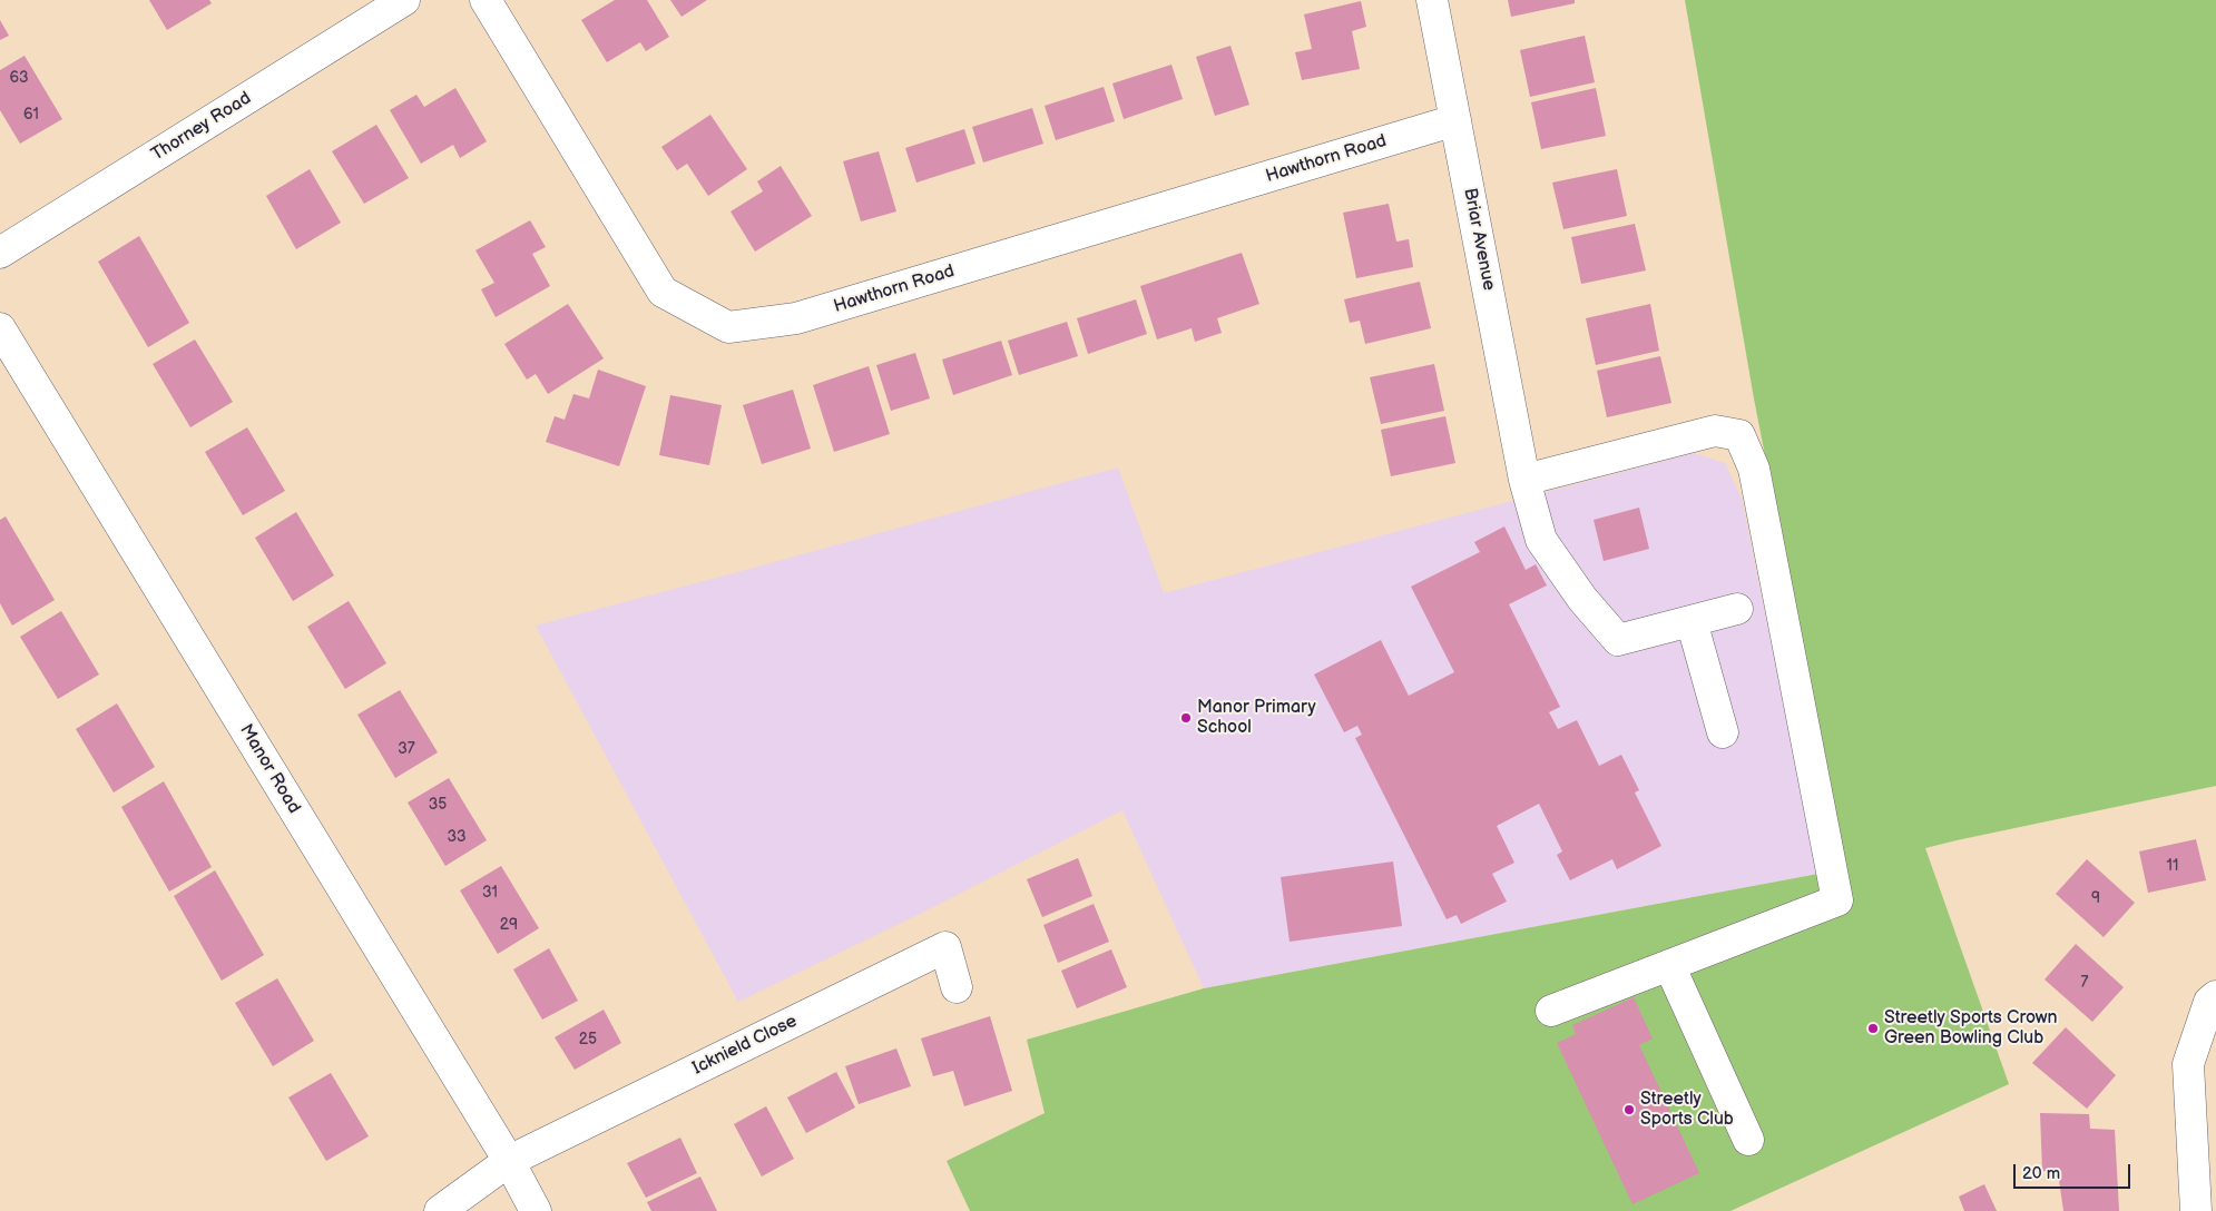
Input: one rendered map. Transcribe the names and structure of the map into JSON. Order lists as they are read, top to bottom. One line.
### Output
{"streets":{"street":["Thorney Road","Hawthorn Road","Briar Avenue","Manor Road","Icknield Close"]},"crossings":[["Hawthorn Road","Briar Avenue"],["Manor Road","Icknield Close"]],"places":["Manor Primary School","Streetly Sports Crown Green Bowling Club","Streetly Sports Club"],"house_numbers":["63","61","37","35","33","11","31","9","29","7","25"],"scale_bar":"20 m"}
